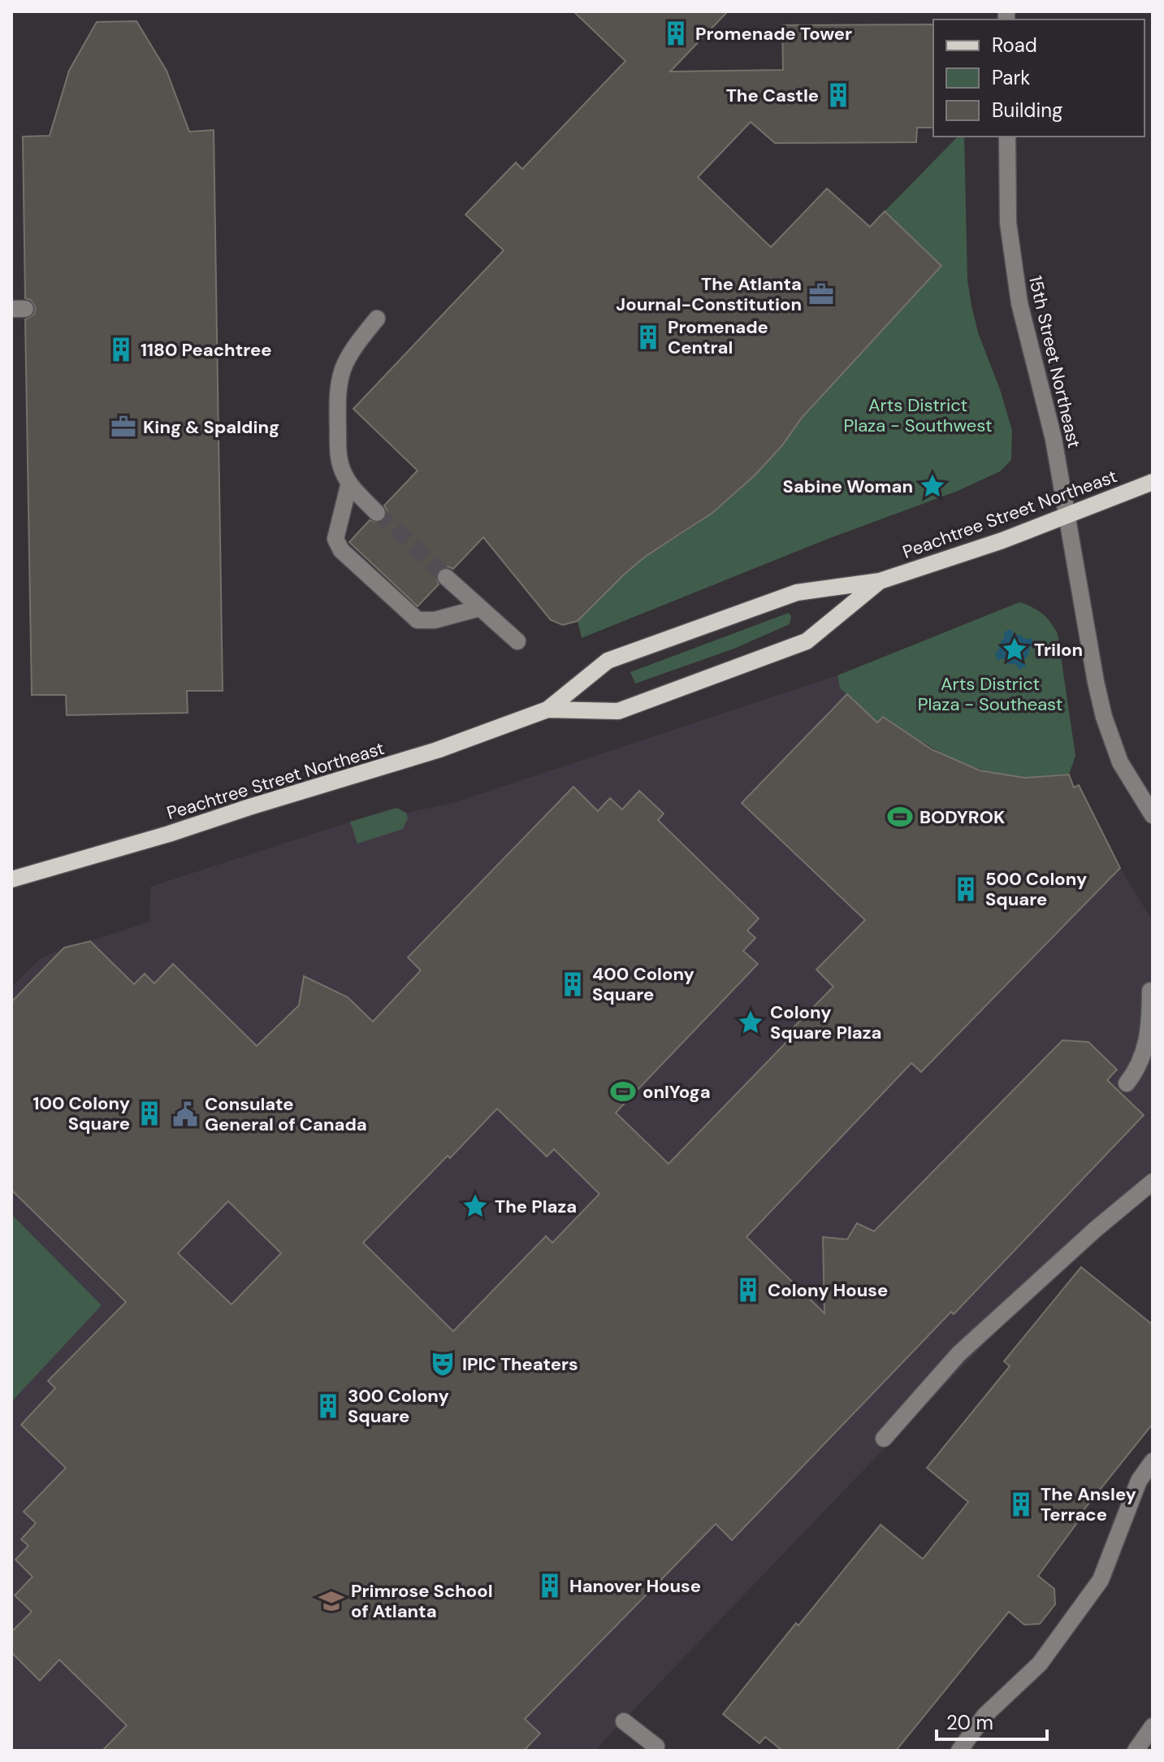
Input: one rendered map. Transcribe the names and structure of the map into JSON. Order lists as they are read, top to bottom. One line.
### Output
{"streets":{"main road":["Peachtree Street Northeast"],"street":["15th Street Northeast"]},"crossings":[["15th Street Northeast","Peachtree Street Northeast"]],"parks":["Arts District Plaza - Southwest","Arts District Plaza - Southeast"],"places":{"building":["Promenade Tower","The Castle","Promenade Central","1180 Peachtree","500 Colony Square","400 Colony Square","100 Colony Square","Colony House","300 Colony Square","The Ansley Terrace","Hanover House"],"office":["The Atlanta Journal-Constitution","King & Spalding"],"place":["Sabine Woman","Trilon","Colony Square Plaza","The Plaza"],"sports":["BODYROK","onlYoga"],"public building":["Consulate General of Canada"],"theatre":["IPIC Theaters"],"school or university":["Primrose School of Atlanta"]},"legend":["Road","Park","Building"],"scale_bar":"20 m"}
